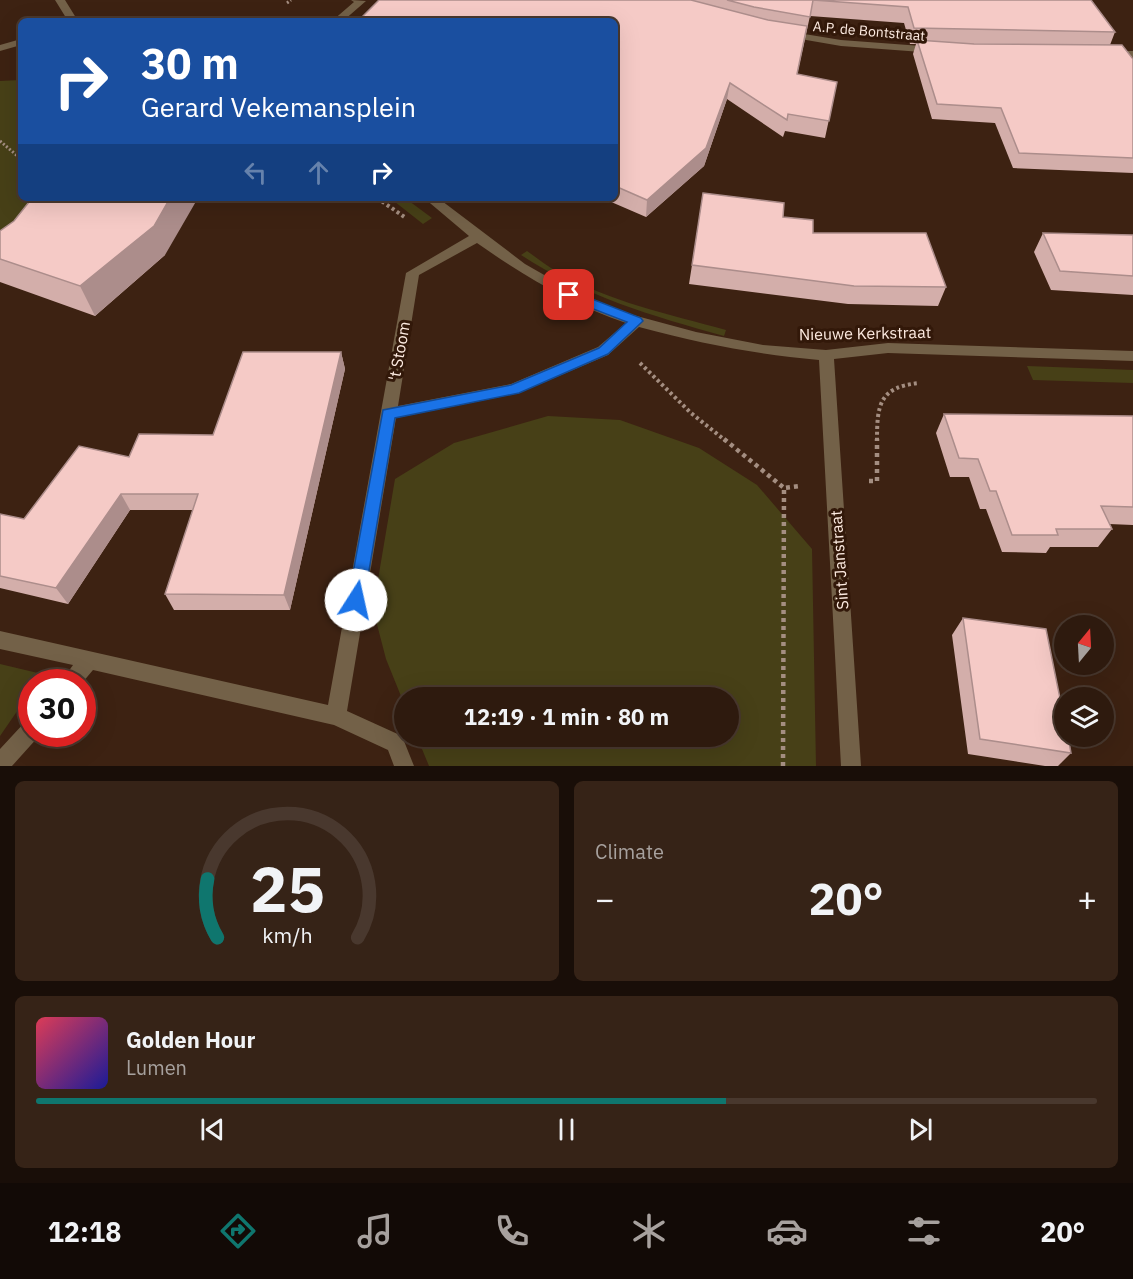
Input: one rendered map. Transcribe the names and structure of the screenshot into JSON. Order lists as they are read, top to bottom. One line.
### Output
{"streets":{"street":["A.P. de Bontstraat","Nieuwe Kerkstraat","'t Stoom","Sint Janstraat"]},"crossings":[["Nieuwe Kerkstraat","'t Stoom"],["Nieuwe Kerkstraat","Sint Janstraat"]],"north":"top","page":{"turn":["30 m","Gerard Vekemansplein"],"limit":"30","trip":"12:19 · 1 min · 80 m","tile":"Climate","heat":["−","20°","+"],"song":["Golden Hour","Lumen"],"tabs":["12:18","20°"],"gauge":["25","km/h"]}}
